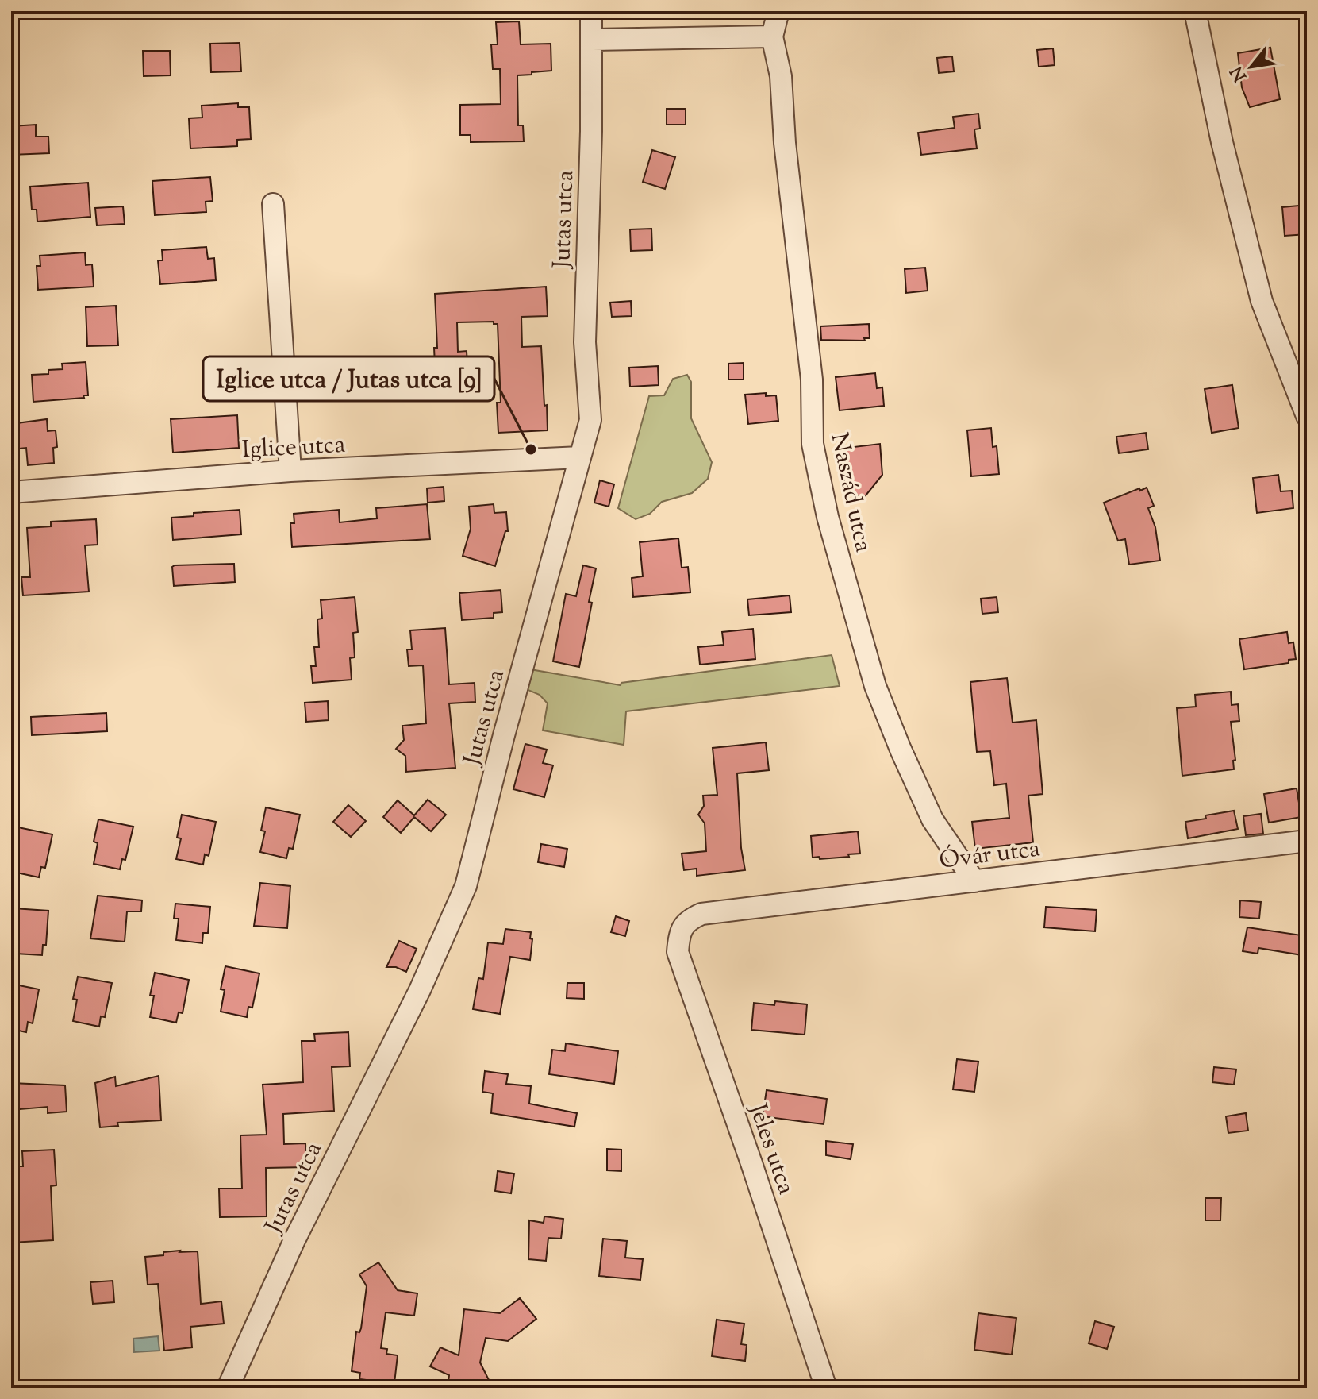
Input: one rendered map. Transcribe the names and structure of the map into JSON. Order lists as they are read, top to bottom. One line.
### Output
{"streets":{"street":["Jutas utca","Iglice utca","Naszád utca","Óvár utca","Jeles utca"]},"crossings":[["Jutas utca","Iglice utca"],["Naszád utca","Óvár utca"],["Óvár utca","Jeles utca"]],"places":["Iglice utca / Jutas utca [9]"],"north":"bottom left"}
